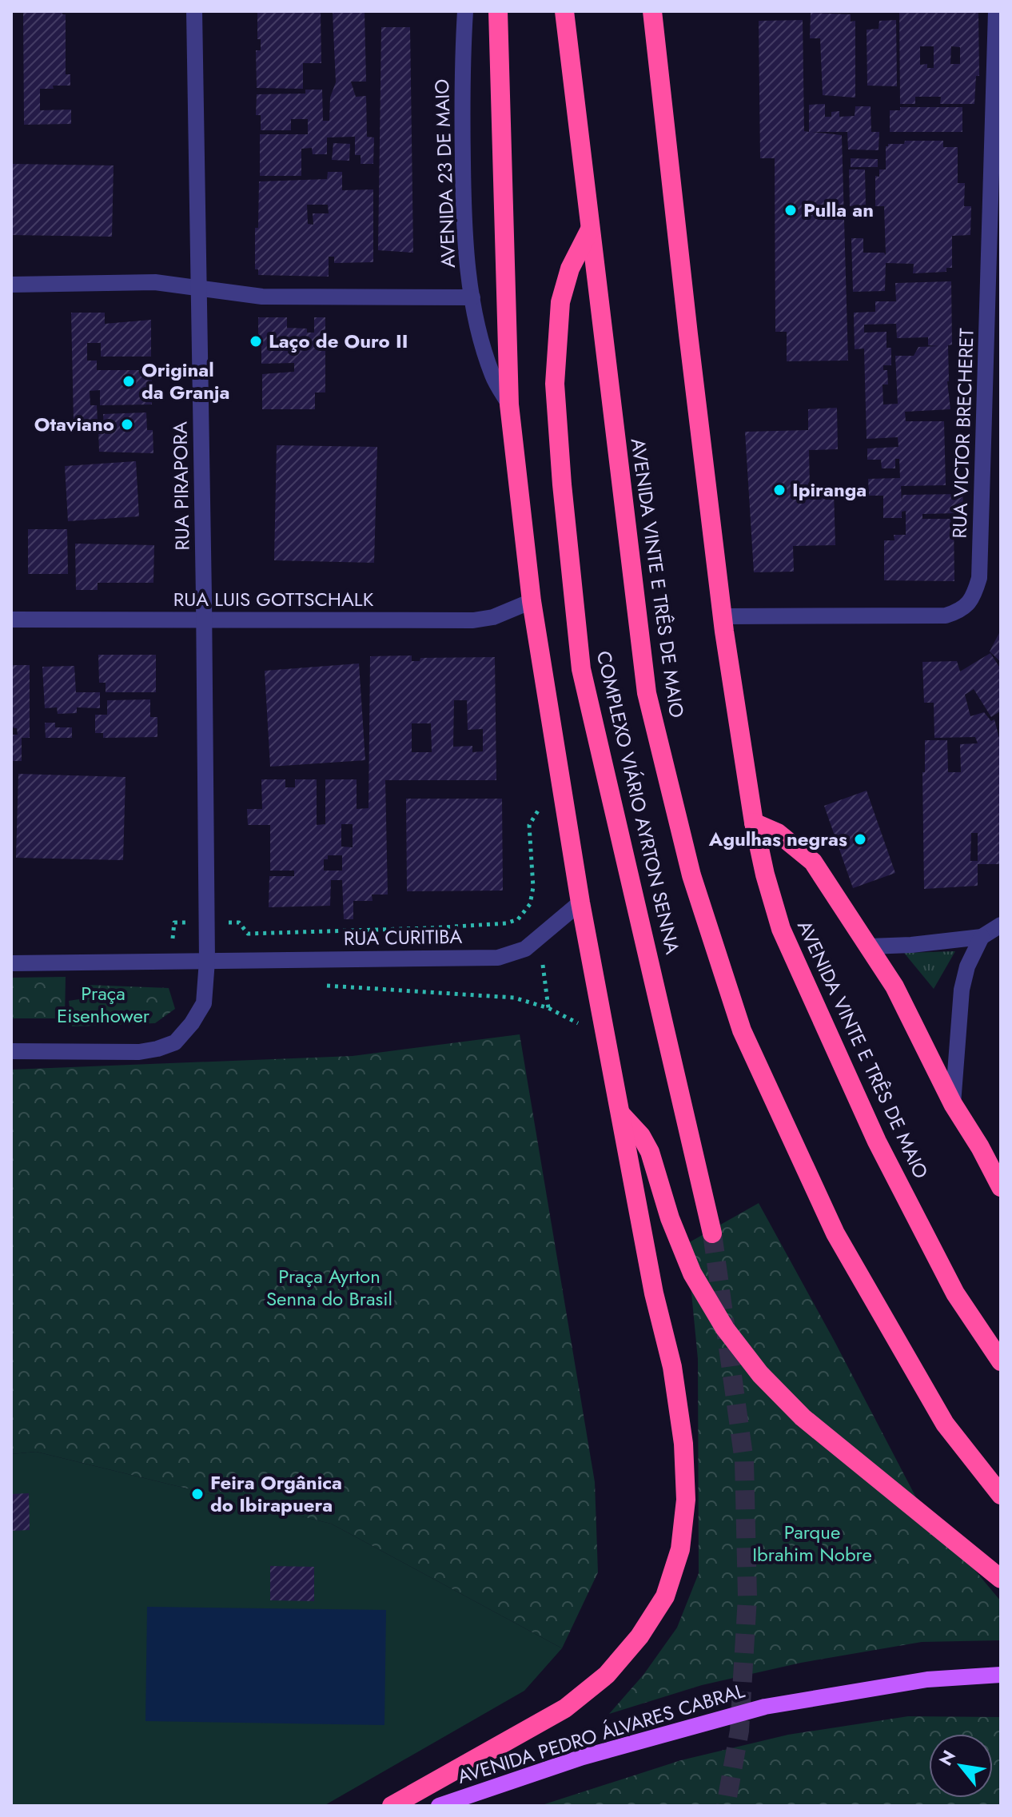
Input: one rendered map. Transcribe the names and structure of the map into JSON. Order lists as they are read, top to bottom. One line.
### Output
{"streets":{"highway":["AVENIDA VINTE E TRÊS DE MAIO","COMPLEXO VIÁRIO AYRTON SENNA"],"main road":["AVENIDA PEDRO ÁLVARES CABRAL"],"street":["AVENIDA 23 DE MAIO","RUA VICTOR BRECHERET","RUA PIRAPORA","RUA LUIS GOTTSCHALK","RUA CURITIBA"]},"crossings":[["RUA VICTOR BRECHERET","AVENIDA VINTE E TRÊS DE MAIO"],["RUA PIRAPORA","RUA LUIS GOTTSCHALK"],["RUA PIRAPORA","RUA CURITIBA"],["AVENIDA VINTE E TRÊS DE MAIO","COMPLEXO VIÁRIO AYRTON SENNA"]],"parks":["Praça Eisenhower","Praça Ayrton Senna do Brasil","Parque Ibrahim Nobre"],"places":["Pulla an","Laço de Ouro II","Original da Granja","Otaviano","Ipiranga","Agulhas negras","Feira Orgânica do Ibirapuera"],"north":"top left"}
